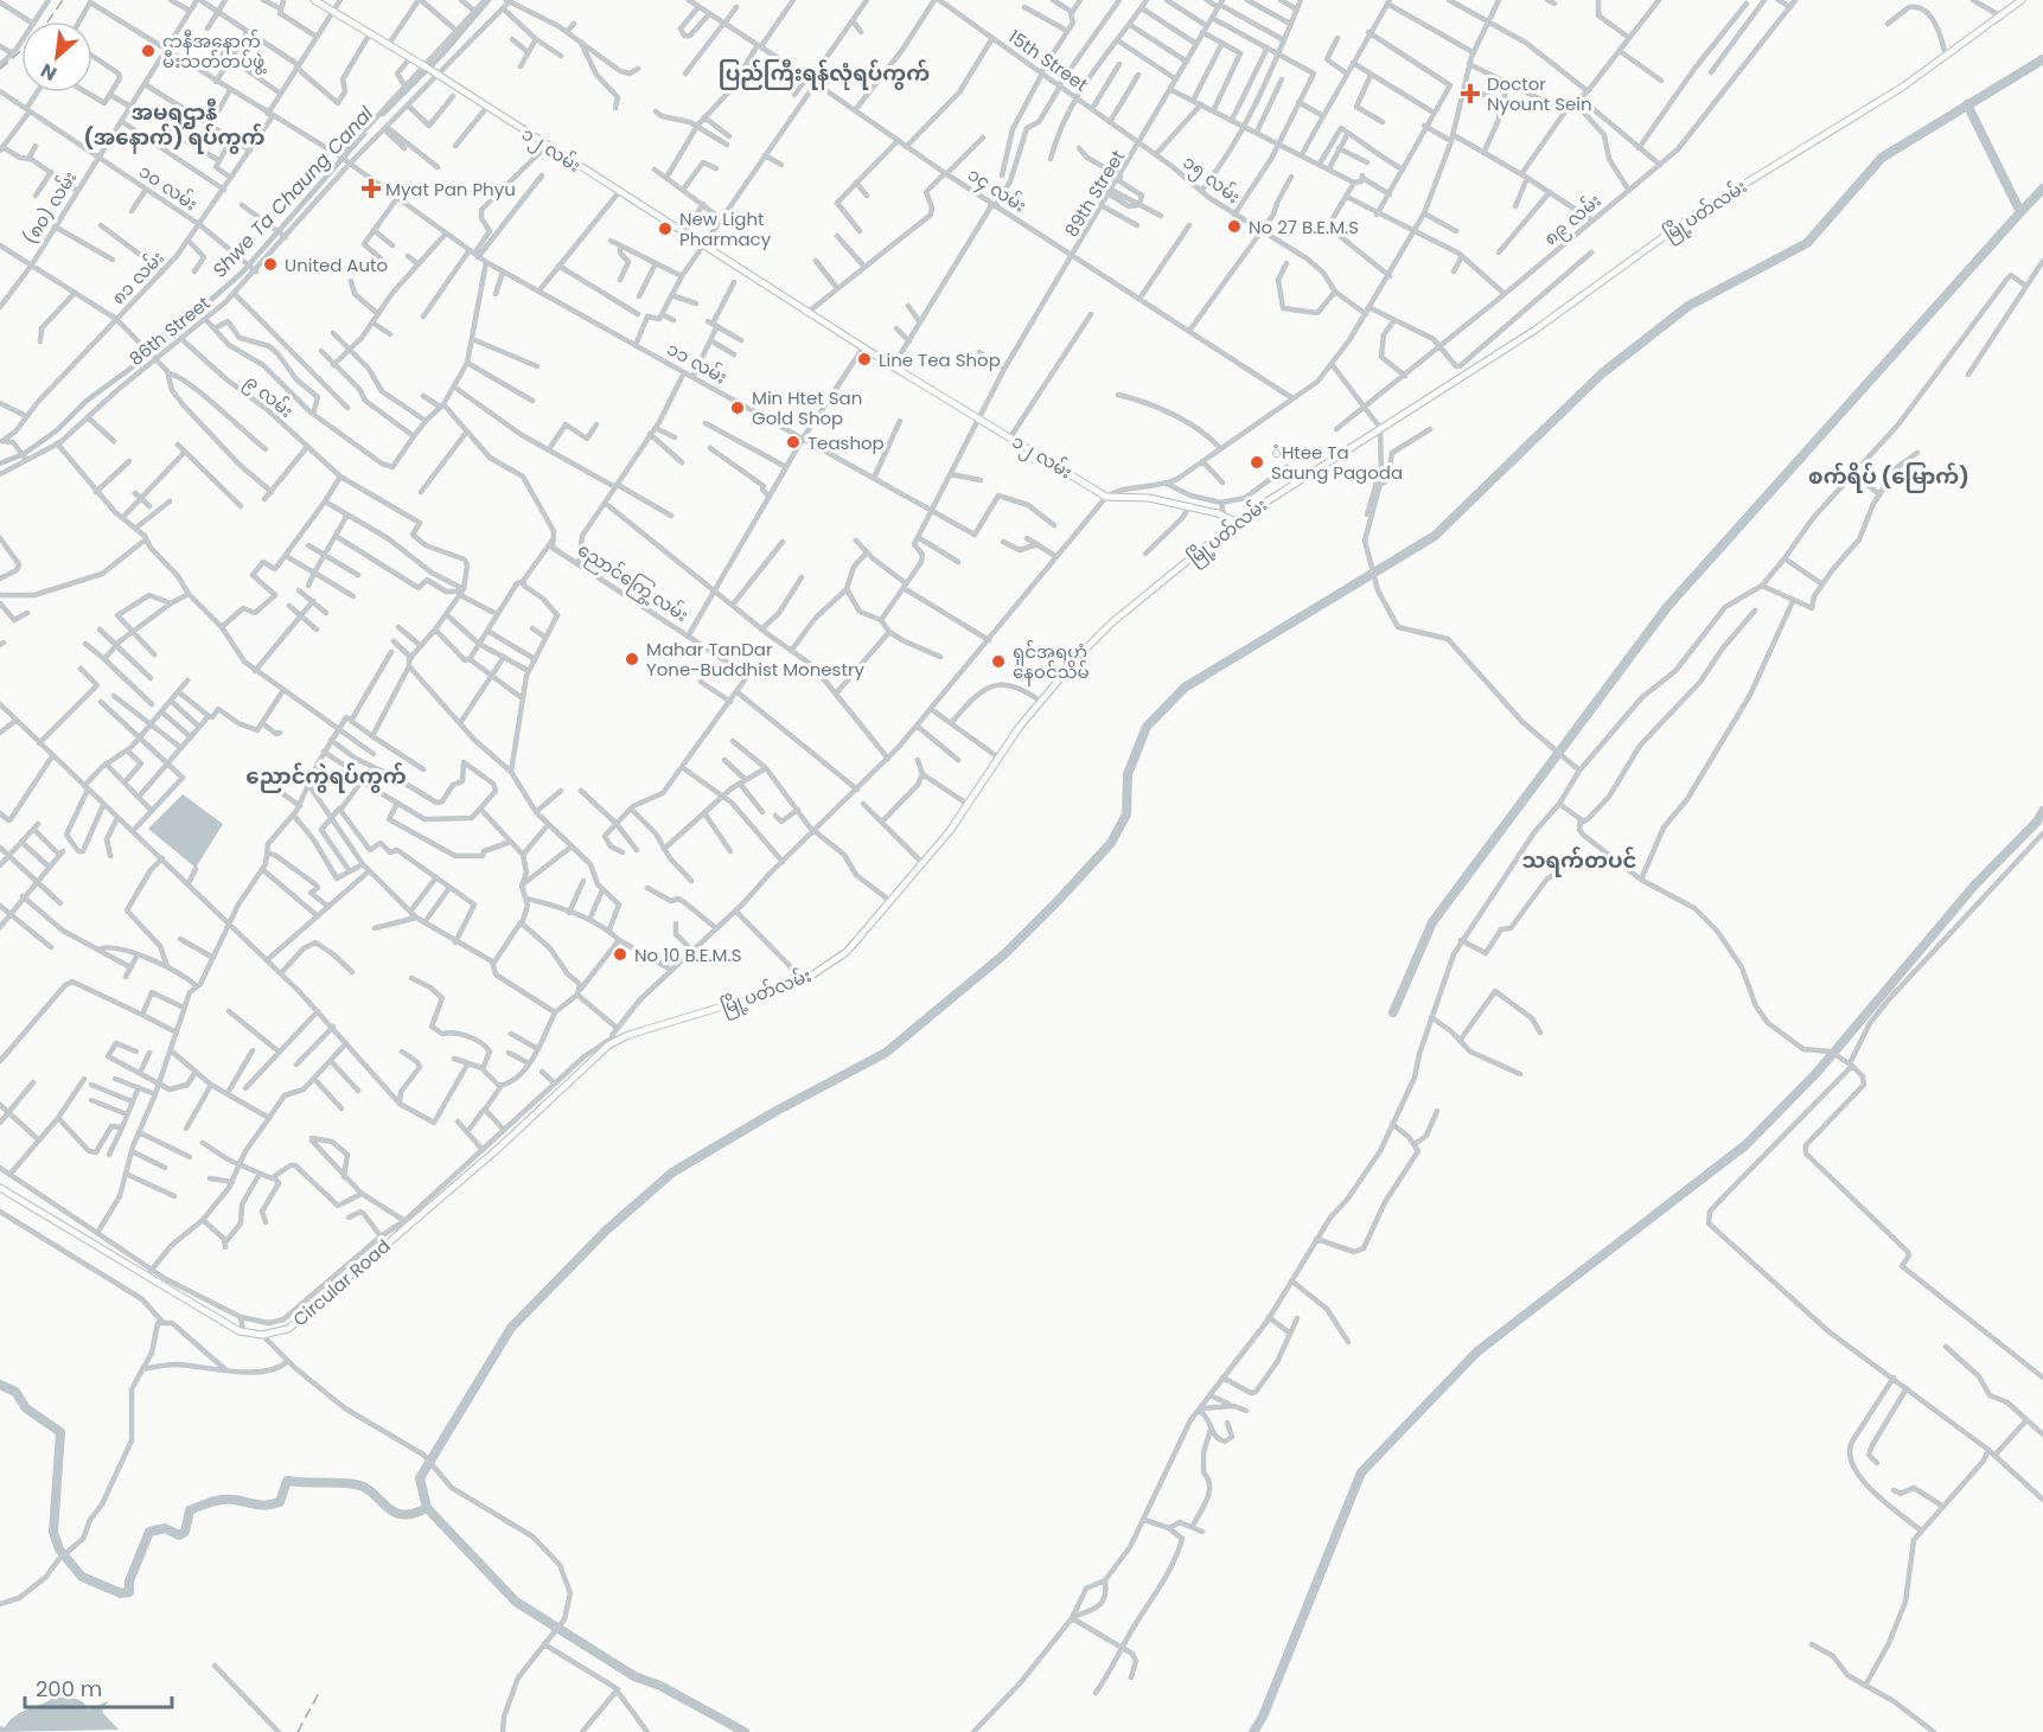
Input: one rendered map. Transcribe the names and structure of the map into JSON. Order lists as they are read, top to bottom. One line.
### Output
{"streets":{"main road":["၁၂ လမ်း","မြို့ပတ်လမ်း","Circular Road"],"street":["15th Street","၁၅ လမ်း","၁၀ လမ်း","၁၄ လမ်း","89th Street","(၈၀) လမ်း","၈၉ လမ်း","၈၁ လမ်း","86th Street","၁၁ လမ်း","၉ လမ်း","ညောင်ကြွေ့လမ်း"]},"crossings":[["15th Street","၁၅ လမ်း"],["15th Street","89th Street"],["၁၂ လမ်း","89th Street"],["၁၂ လမ်း","၈၁ လမ်း"],["၁၂ လမ်း","86th Street"],["၁၅ လမ်း","89th Street"],["၁၀ လမ်း","(၈၀) လမ်း"],["၁၀ လမ်း","၈၁ လမ်း"],["၁၀ လမ်း","86th Street"],["၁၄ လမ်း","89th Street"],["89th Street","၁၁ လမ်း"],["မြို့ပတ်လမ်း","Circular Road"],["86th Street","၁၁ လမ်း"],["86th Street","၉ လမ်း"]],"districts":["ပြည်ကြီးရန်လုံရပ်ကွက်","အမရဌာနီ (အနောက်) ရပ်ကွက်","စက်ရိပ် (မြောက်)","ညောင်ကွဲရပ်ကွက်","သရက်တပင်"],"water":["Shwe Ta Chaung Canal"],"places":{"other":["ဌာနီအနောက် မီးသတ်တပ်ဖွဲ့","No 27 B.E.M.S","New Light Pharmacy","United Auto","Line Tea Shop","Min Htet San Gold Shop","Teashop","ံHtee Ta Saung Pagoda","Mahar TanDar Yone-Buddhist Monestry","ရှင်အရဟံ နေဝင်သိမ်","No 10 B.E.M.S"],"health":["Doctor Nyount Sein","Myat Pan Phyu"]},"scale_bar":"200 m","north":"bottom left"}
